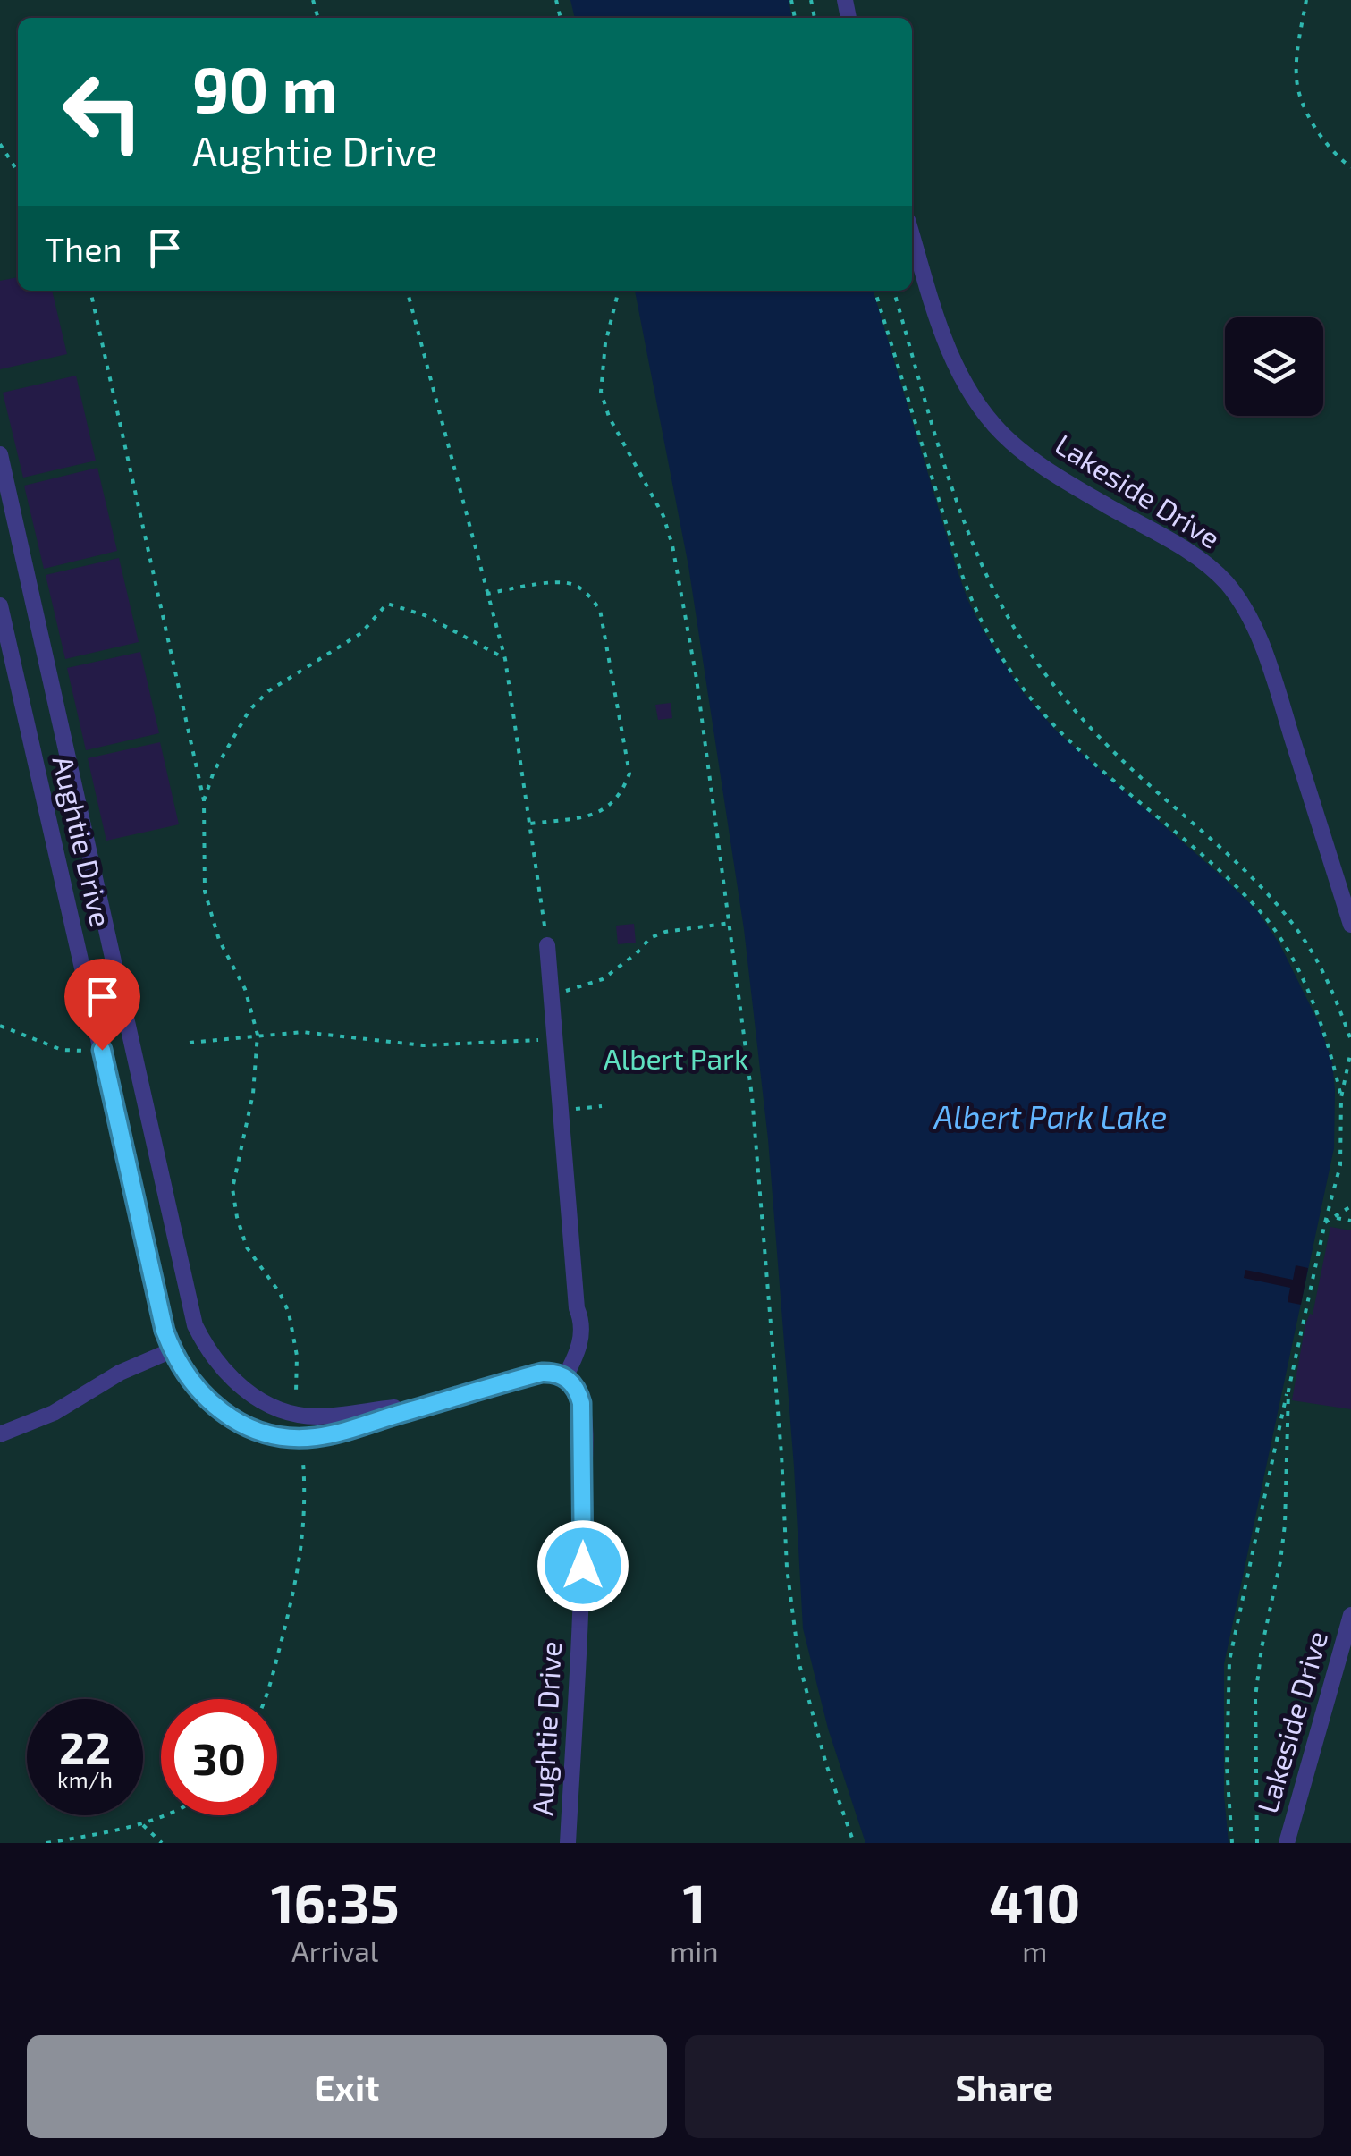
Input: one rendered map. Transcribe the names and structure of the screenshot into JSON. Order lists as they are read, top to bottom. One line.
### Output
{"streets":{"street":["Lakeside Drive","Aughtie Drive"]},"water":["Albert Park Lake"],"parks":["Albert Park"],"page":{"turn":["90 m","Aughtie Drive"],"then":"Then","speed":"22 km/h","limit":"30","eta":["16:35","Arrival","1","min","410","m"],"buttons":["Exit","Share"]}}
